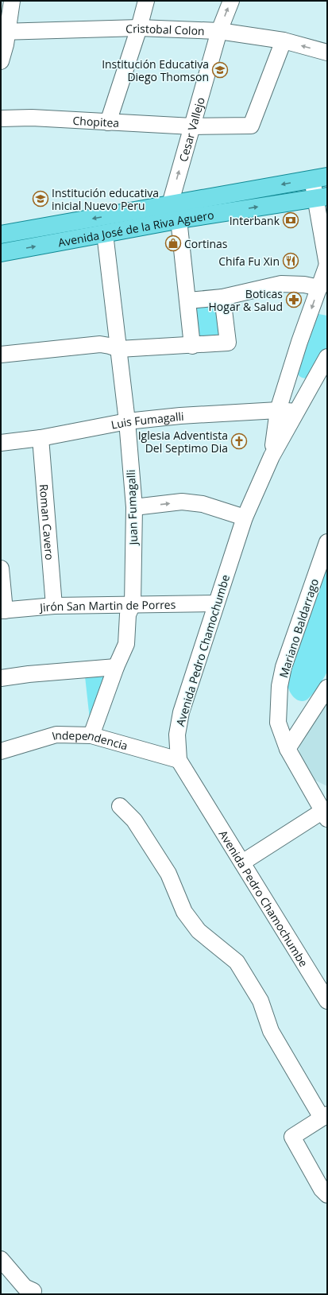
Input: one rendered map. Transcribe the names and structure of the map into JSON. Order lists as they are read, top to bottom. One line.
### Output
{"streets":{"main road":["Avenida José de la Riva Aguero"],"street":["Cristobal Colon","Chopitea","Cesar Vallejo","Luis Fumagalli","Juan Fumagalli","Roman Cavero","Jirón San Martin de Porres","Mariano Baldarrago","Avenida Pedro Chamochumbe","Independencia"]},"crossings":[["Cristobal Colon","Chopitea"],["Cristobal Colon","Cesar Vallejo"],["Chopitea","Cesar Vallejo"],["Cesar Vallejo","Avenida José de la Riva Aguero"],["Avenida José de la Riva Aguero","Juan Fumagalli"],["Luis Fumagalli","Juan Fumagalli"],["Luis Fumagalli","Roman Cavero"],["Luis Fumagalli","Avenida Pedro Chamochumbe"],["Juan Fumagalli","Jirón San Martin de Porres"],["Juan Fumagalli","Independencia"],["Roman Cavero","Jirón San Martin de Porres"],["Jirón San Martin de Porres","Avenida Pedro Chamochumbe"],["Avenida Pedro Chamochumbe","Independencia"]],"places":{"school or university":["Institución Educativa Diego Thomson","Institución educativa inicial Nuevo Peru"],"bank":["Interbank"],"shop":["Cortinas"],"restaurant":["Chifa Fu Xin"],"pharmacy":["Boticas Hogar & Salud"],"church":["Iglesia Adventista Del Septimo Dia"]}}
